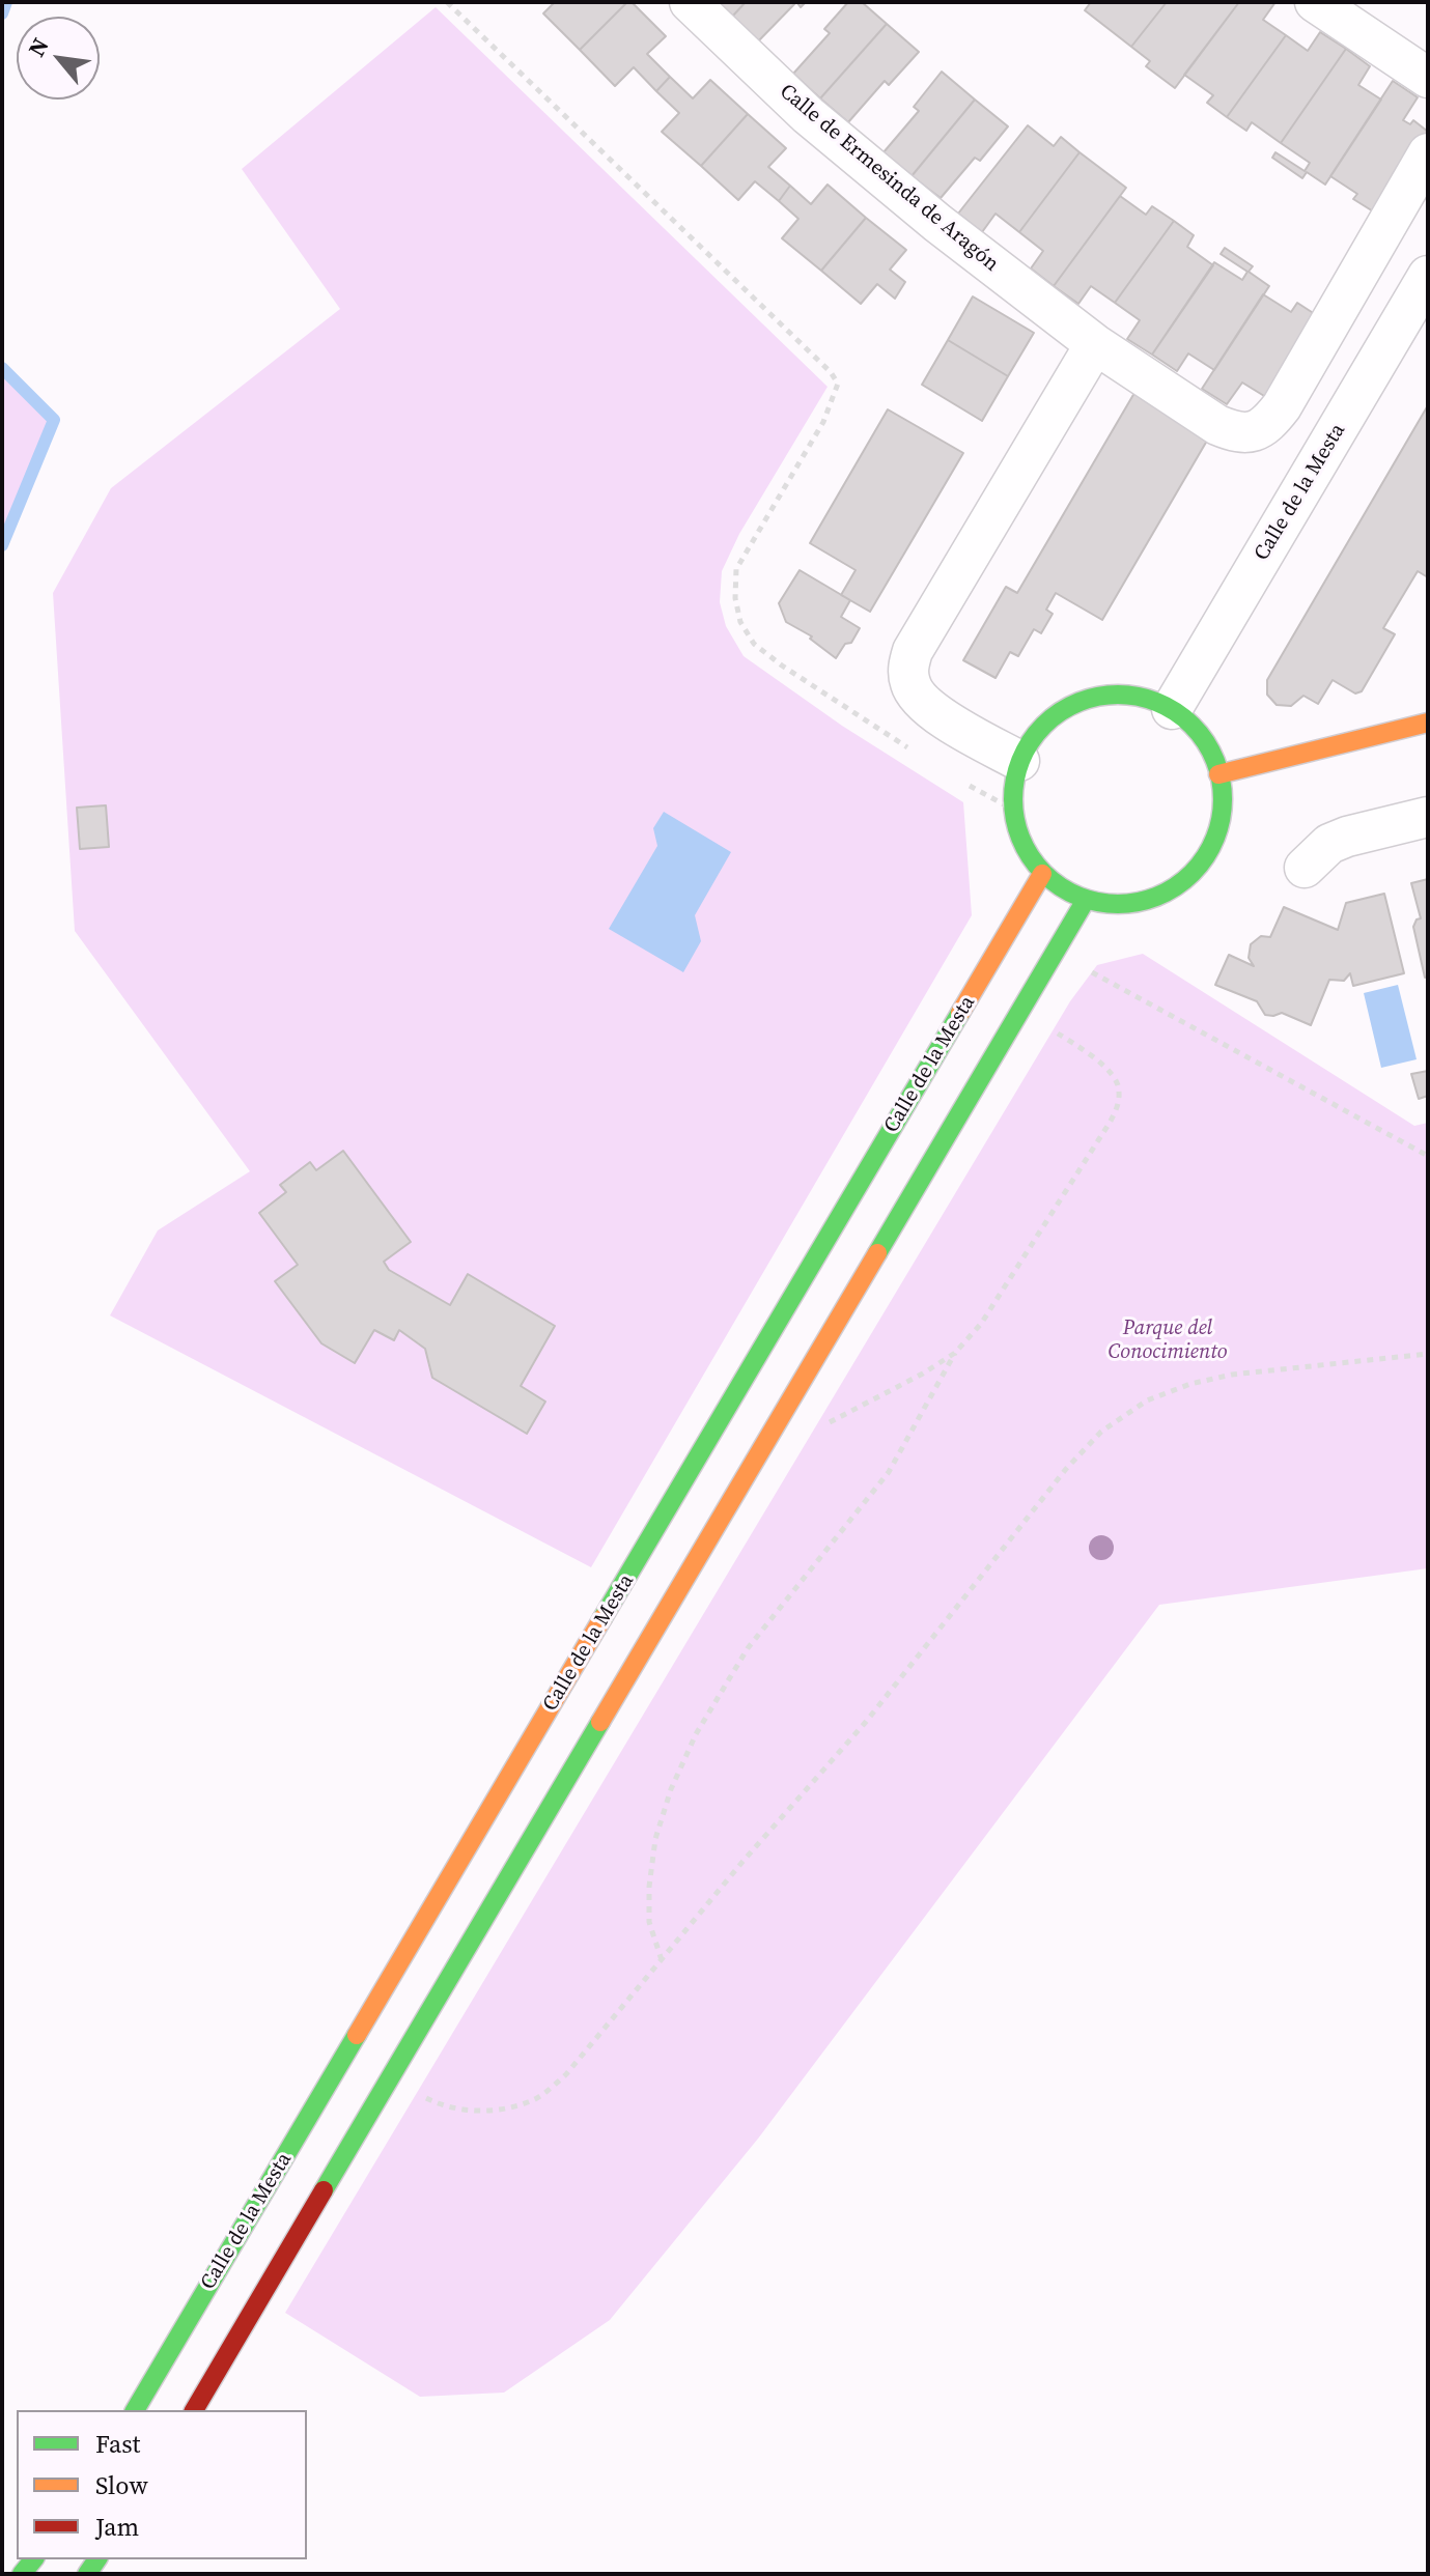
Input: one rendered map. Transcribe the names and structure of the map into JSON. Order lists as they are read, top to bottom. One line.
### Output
{"streets":{"street":["Calle de Ermesinda de Aragón","Calle de la Mesta"]},"parks":["Parque del Conocimiento"],"legend":["Fast","Slow","Jam"],"north":"top left"}
